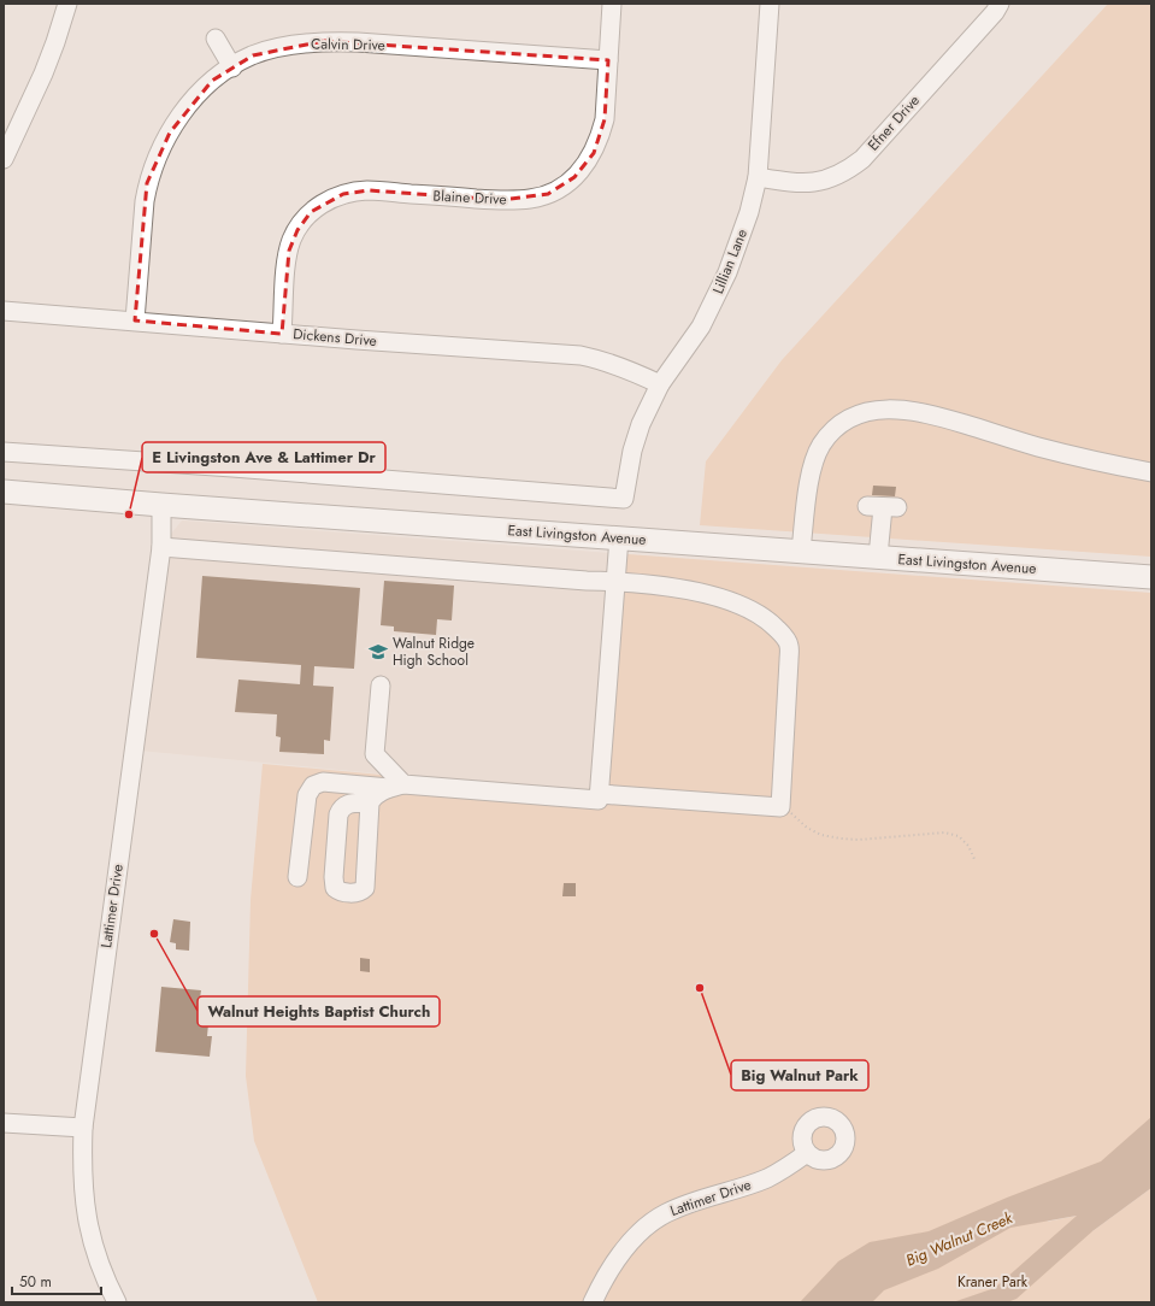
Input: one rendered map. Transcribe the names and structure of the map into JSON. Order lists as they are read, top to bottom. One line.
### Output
{"streets":{"main road":["East Livingston Avenue"],"street":["Calvin Drive","Efner Drive","Blaine Drive","Lillian Lane","Dickens Drive","Lattimer Drive"]},"crossings":[["Calvin Drive","Blaine Drive"],["Calvin Drive","Dickens Drive"],["Efner Drive","Lillian Lane"],["Blaine Drive","Dickens Drive"],["Lillian Lane","Dickens Drive"],["East Livingston Avenue","Lattimer Drive"]],"water":["Big Walnut Creek"],"parks":["Kraner Park"],"places":{"other":["E Livingston Ave & Lattimer Dr","Walnut Heights Baptist Church","Big Walnut Park"],"school or university":["Walnut Ridge High School"]},"scale_bar":"50 m"}
